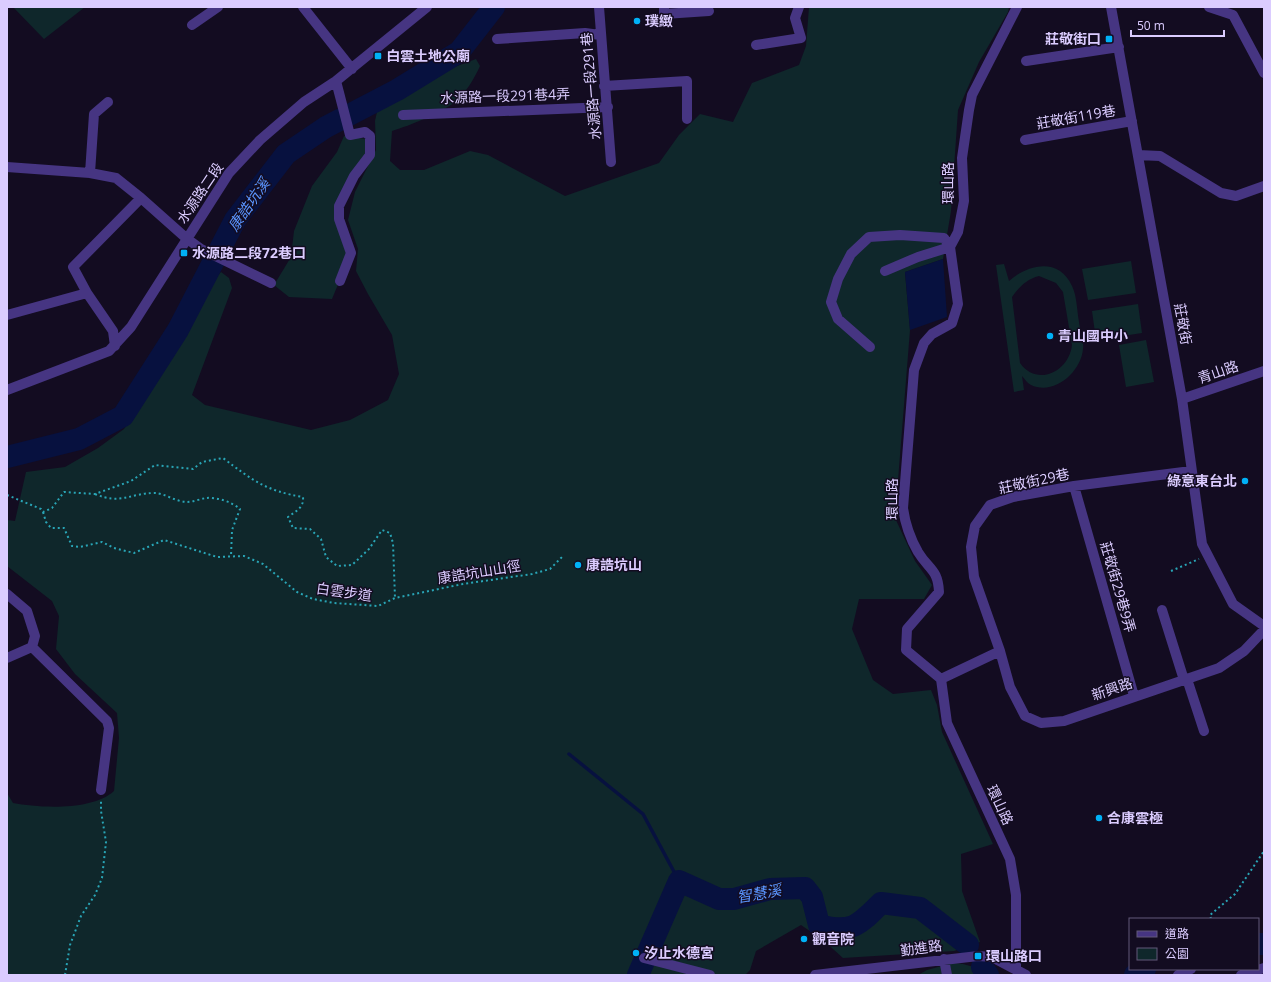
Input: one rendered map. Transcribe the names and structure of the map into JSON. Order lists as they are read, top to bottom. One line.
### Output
{"streets":{"street":["水源路一段291巷","水源路一段291巷4弄","莊敬街119巷","環山路","水源路二段","莊敬街","青山路","莊敬街29巷","莊敬街29巷9弄","新興路","勤進路"],"path":["康誥坑山山徑","白雲步道"]},"crossings":[["水源路一段291巷","水源路一段291巷4弄"],["莊敬街119巷","莊敬街"],["環山路","勤進路"],["莊敬街","青山路"],["莊敬街","莊敬街29巷"],["莊敬街29巷","莊敬街29巷9弄"],["莊敬街29巷","新興路"],["康誥坑山山徑","白雲步道"],["莊敬街29巷9弄","新興路"]],"water":["康誥坑溪","智慧溪"],"places":{"other":["璞緻","青山國中小","綠意東台北","康誥坑山","合康雲極","觀音院","汐止水德宮"],"transit":["莊敬街口","白雲土地公廟","水源路二段72巷口","環山路口"]},"legend":["道路","公園"],"scale_bar":"50 m"}
